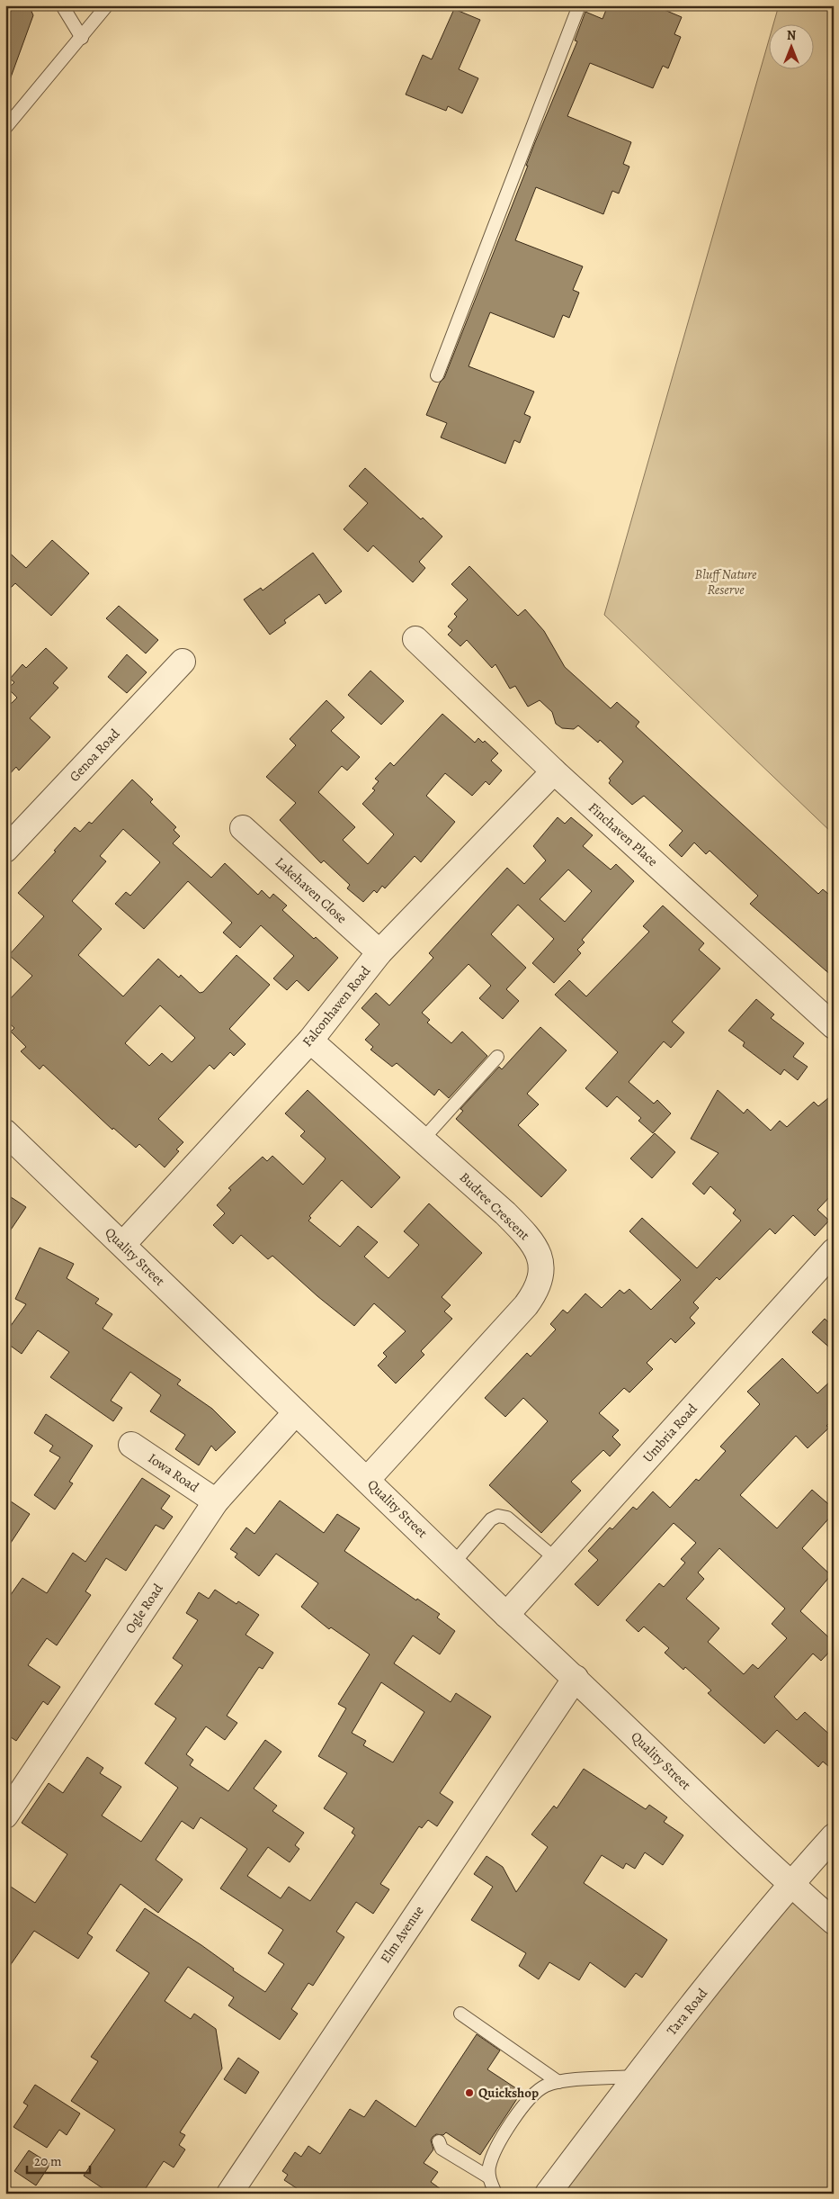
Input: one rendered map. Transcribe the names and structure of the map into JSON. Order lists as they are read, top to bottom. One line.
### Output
{"streets":{"street":["Genoa Road","Finchaven Place","Lakehaven Close","Falconhaven Road","Budree Crescent","Quality Street","Umbria Road","Iowa Road","Ogle Road","Elm Avenue","Tara Road"]},"crossings":[["Finchaven Place","Falconhaven Road"],["Lakehaven Close","Falconhaven Road"],["Falconhaven Road","Budree Crescent"],["Falconhaven Road","Quality Street"],["Budree Crescent","Quality Street"],["Quality Street","Umbria Road"],["Quality Street","Ogle Road"],["Quality Street","Elm Avenue"],["Quality Street","Tara Road"],["Iowa Road","Ogle Road"]],"parks":["Bluff Nature Reserve"],"places":["Quickshop"],"scale_bar":"20 m","north":"top"}
